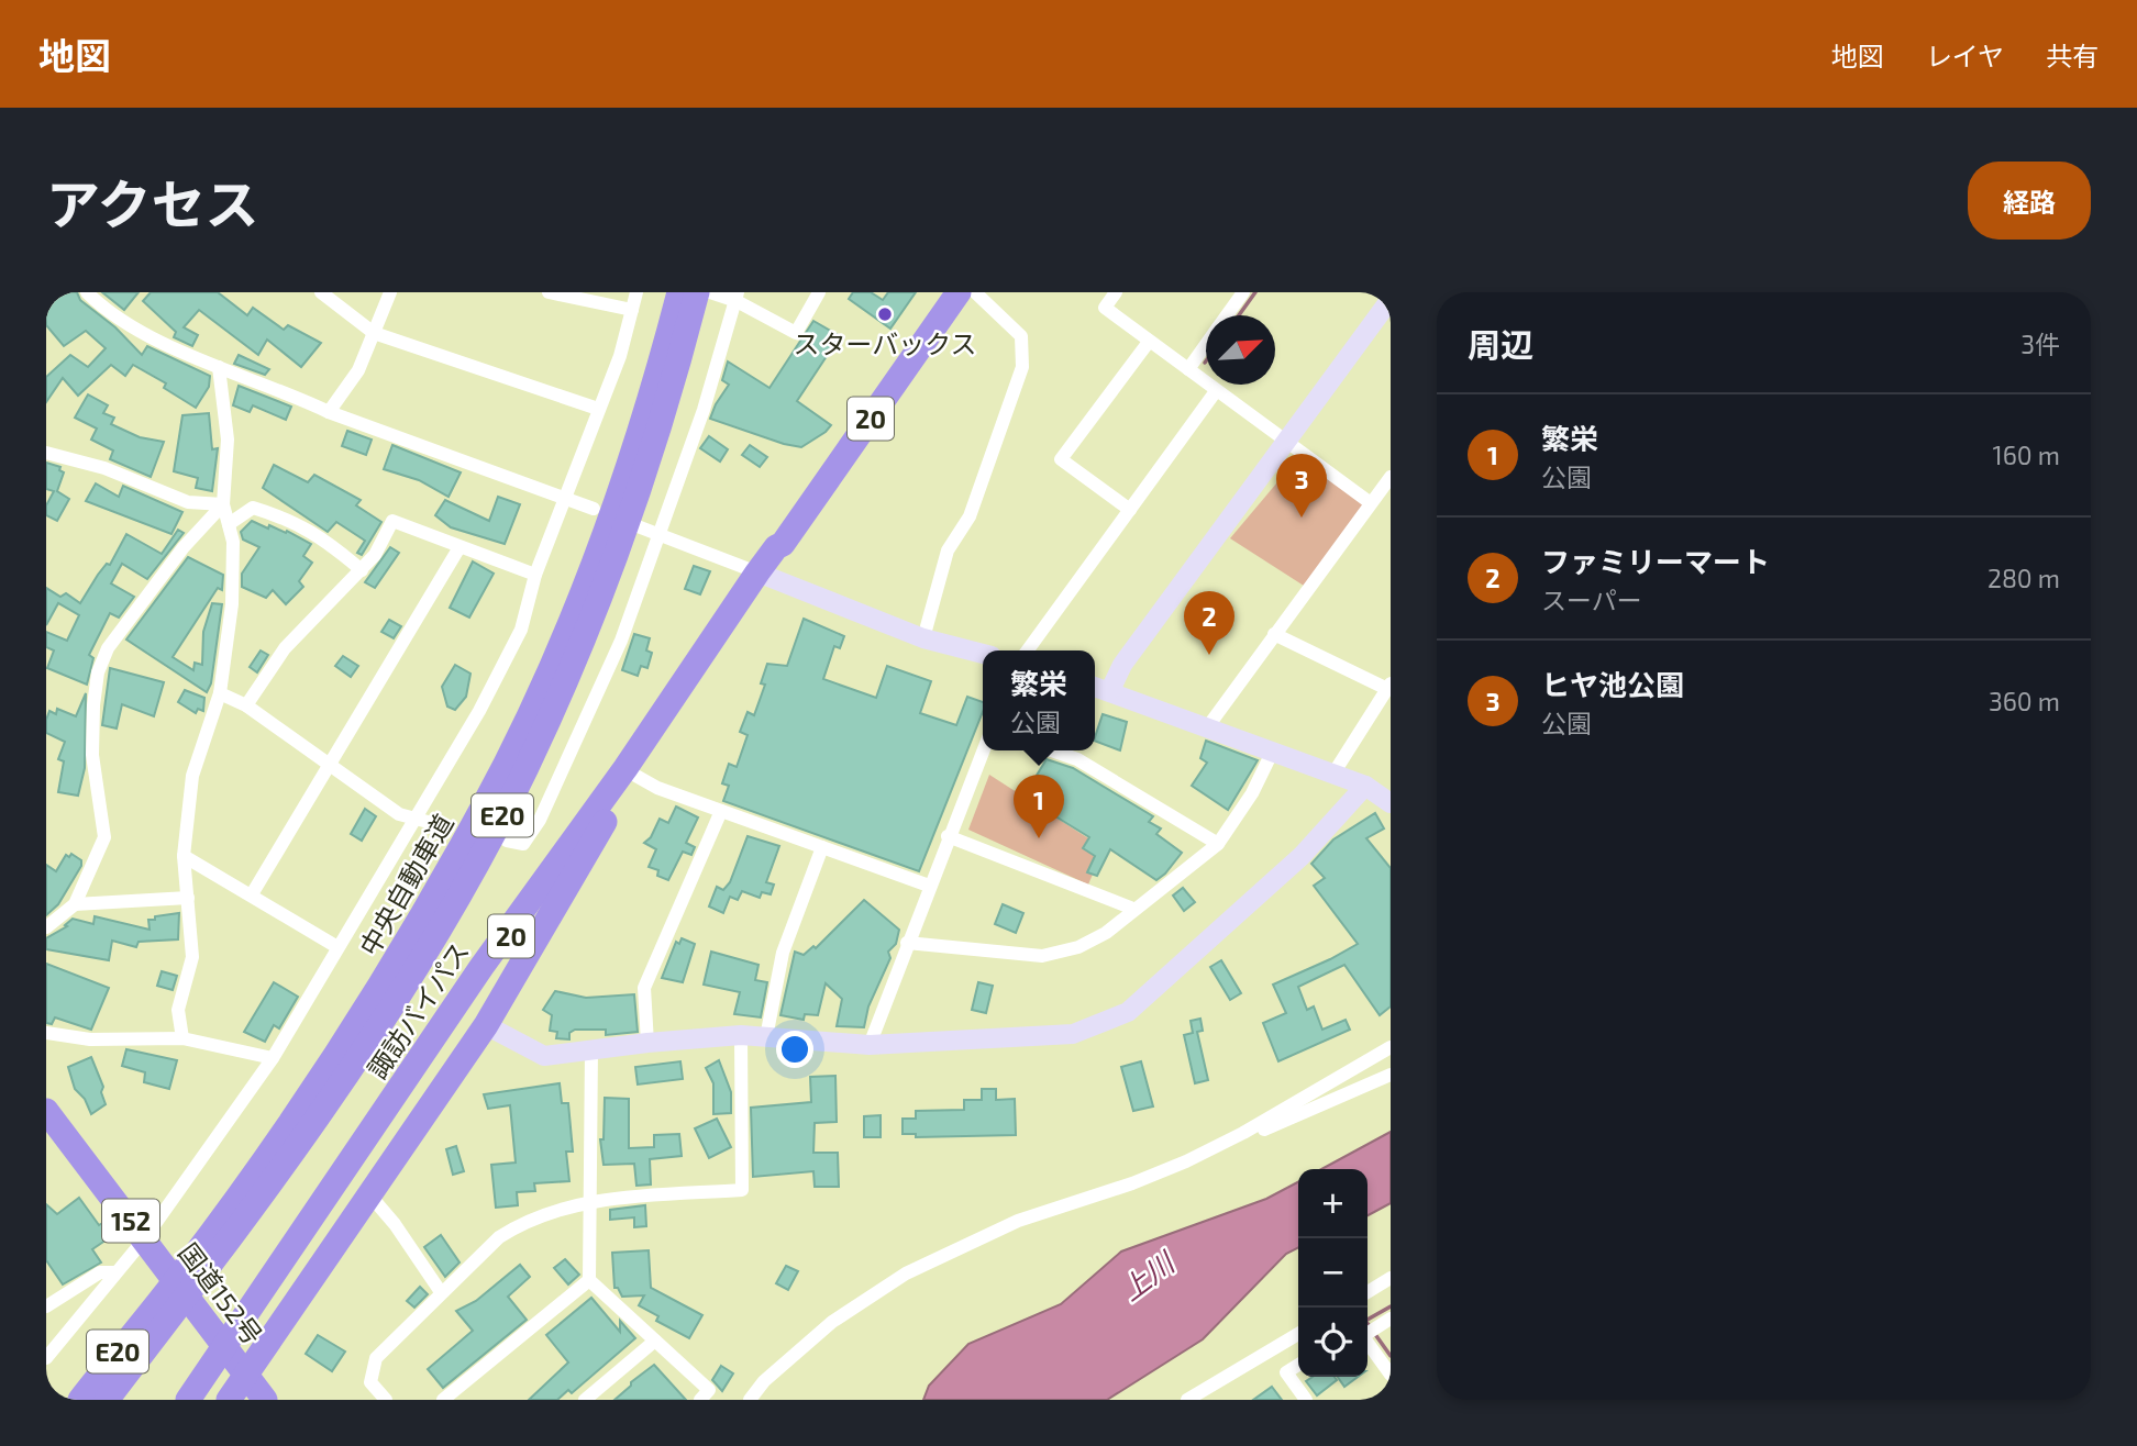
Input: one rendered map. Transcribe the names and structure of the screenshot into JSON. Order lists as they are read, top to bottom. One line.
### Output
{"streets":{"highway":["20","E20","中央自動車道","諏訪バイパス","152","国道152号"]},"crossings":[["20","諏訪バイパス"],["20","国道152号"]],"water":["上川"],"places":["スターバックス"],"north":"top right","page":{"header":"地図","nav":["地図","レイヤ","共有"],"title":"アクセス","buttons":"経路","heading":["周辺","3件"],"list":[{"mark":"1","name":"繁栄","note":"公園","value":"160 m"},{"mark":"2","name":"ファミリーマート","note":"スーパー","value":"280 m"},{"mark":"3","name":"ヒヤ池公園","note":"公園","value":"360 m"}],"pins":["3","2","1"],"popup":["繁栄","公園"],"map_buttons":["+","−"]}}
